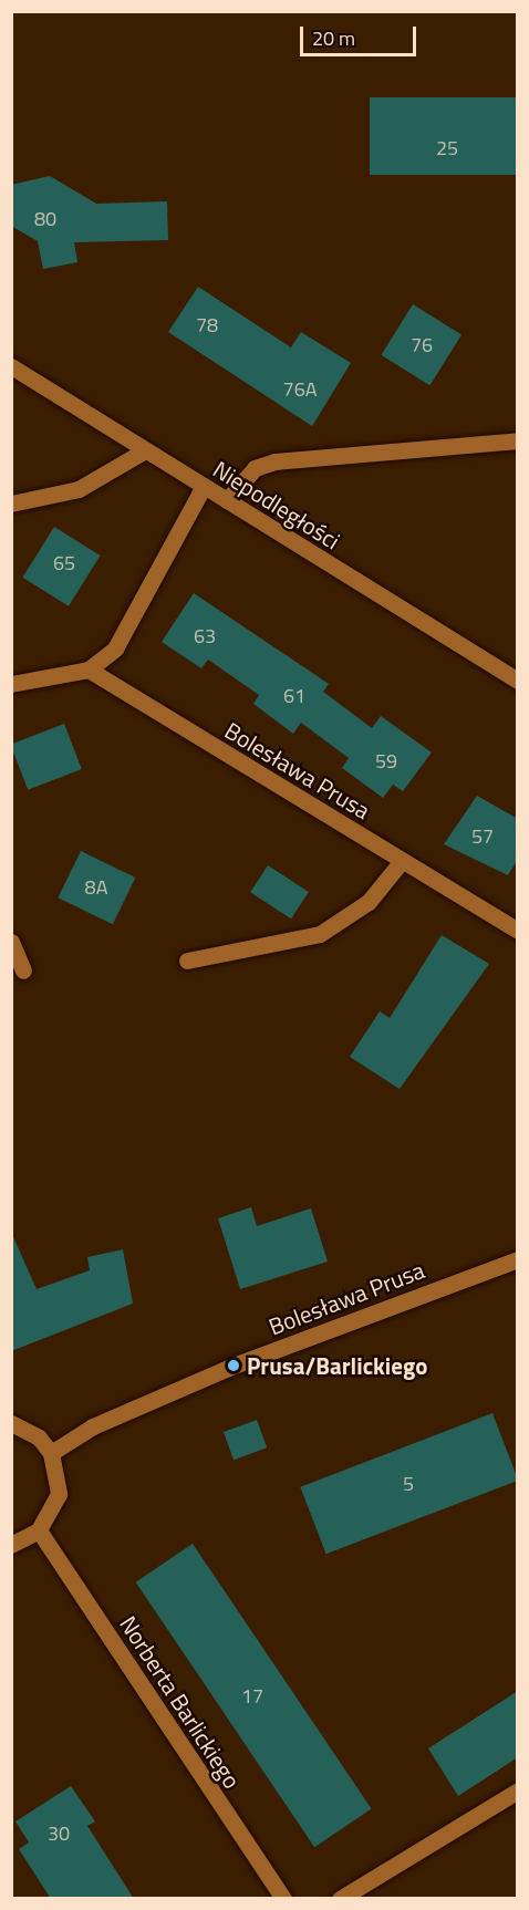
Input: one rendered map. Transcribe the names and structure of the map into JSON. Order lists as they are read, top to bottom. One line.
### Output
{"streets":{"street":["Niepodległości","Bolesława Prusa","Norberta Barlickiego"]},"places":["Prusa/Barlickiego"],"house_numbers":["25","80","78","76","76A","65","63","61","59","57","8A","5","17","30"],"scale_bar":"20 m"}
